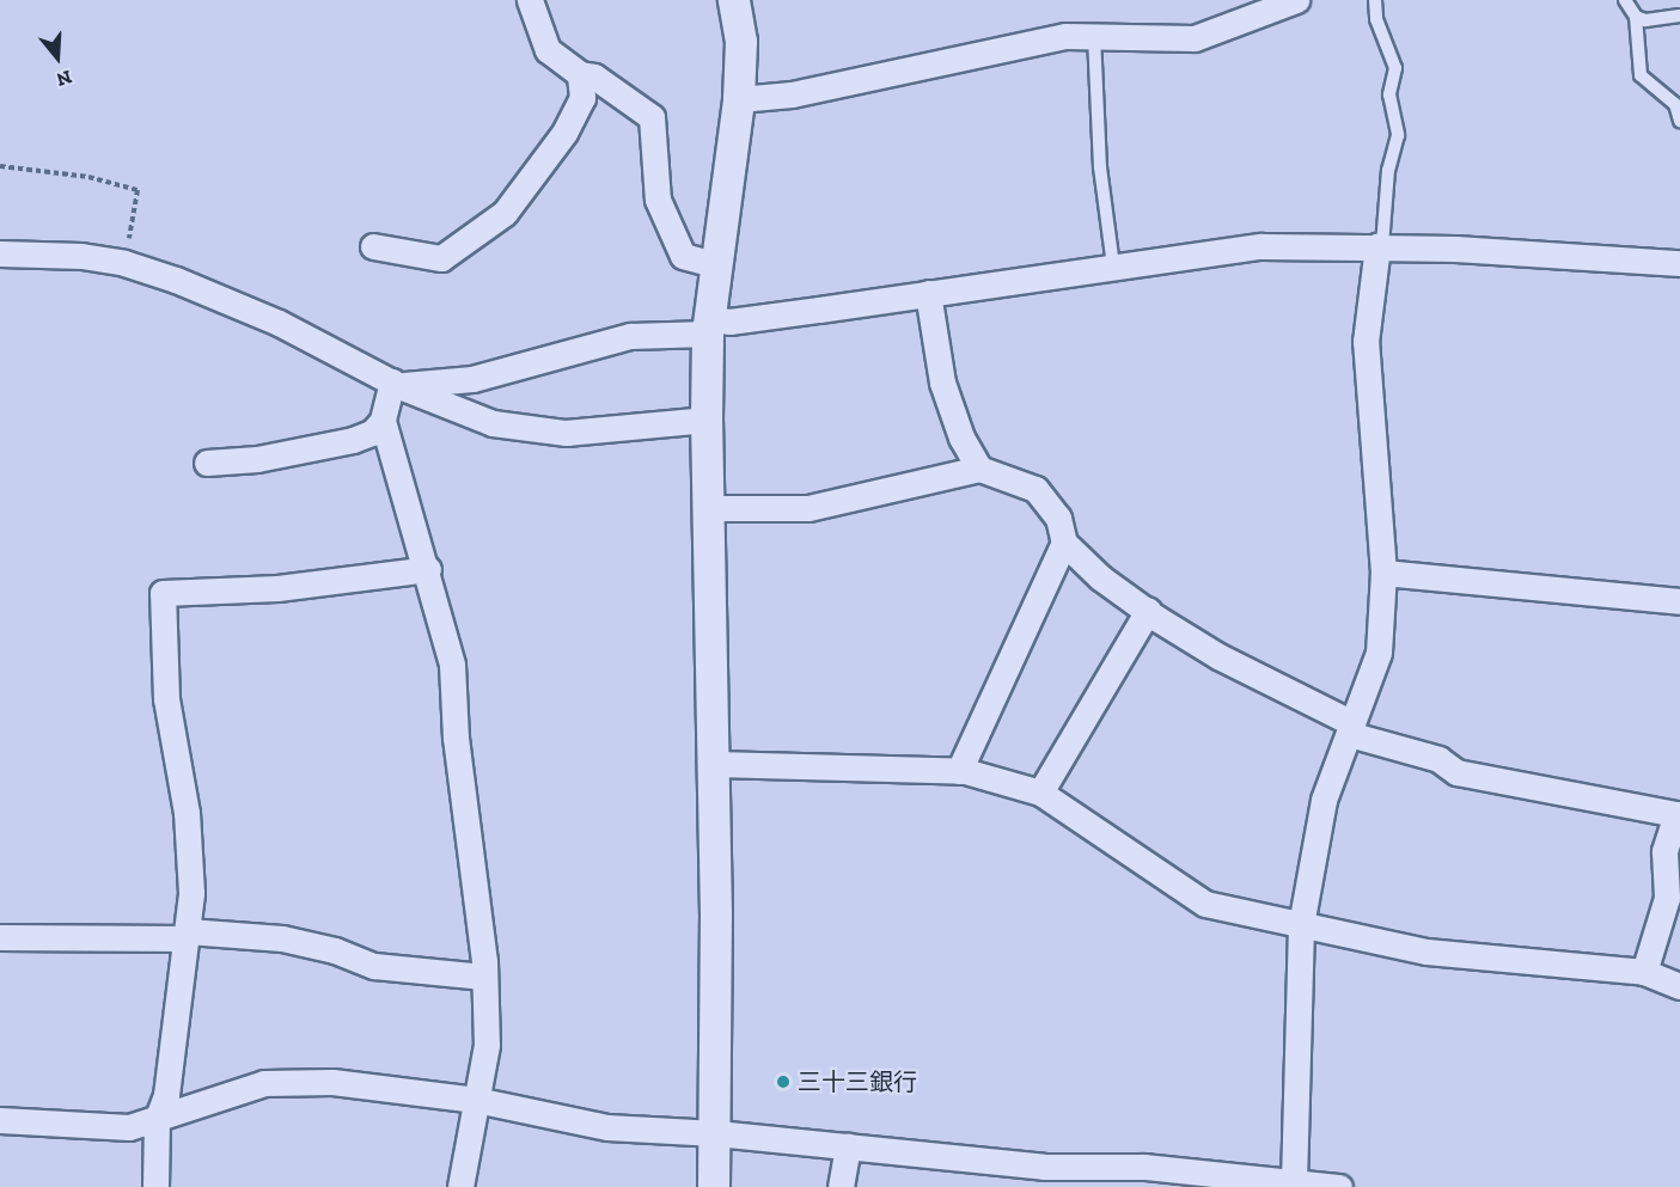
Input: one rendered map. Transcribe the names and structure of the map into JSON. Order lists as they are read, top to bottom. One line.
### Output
{"places":["三十三銀行"],"north":"bottom"}
